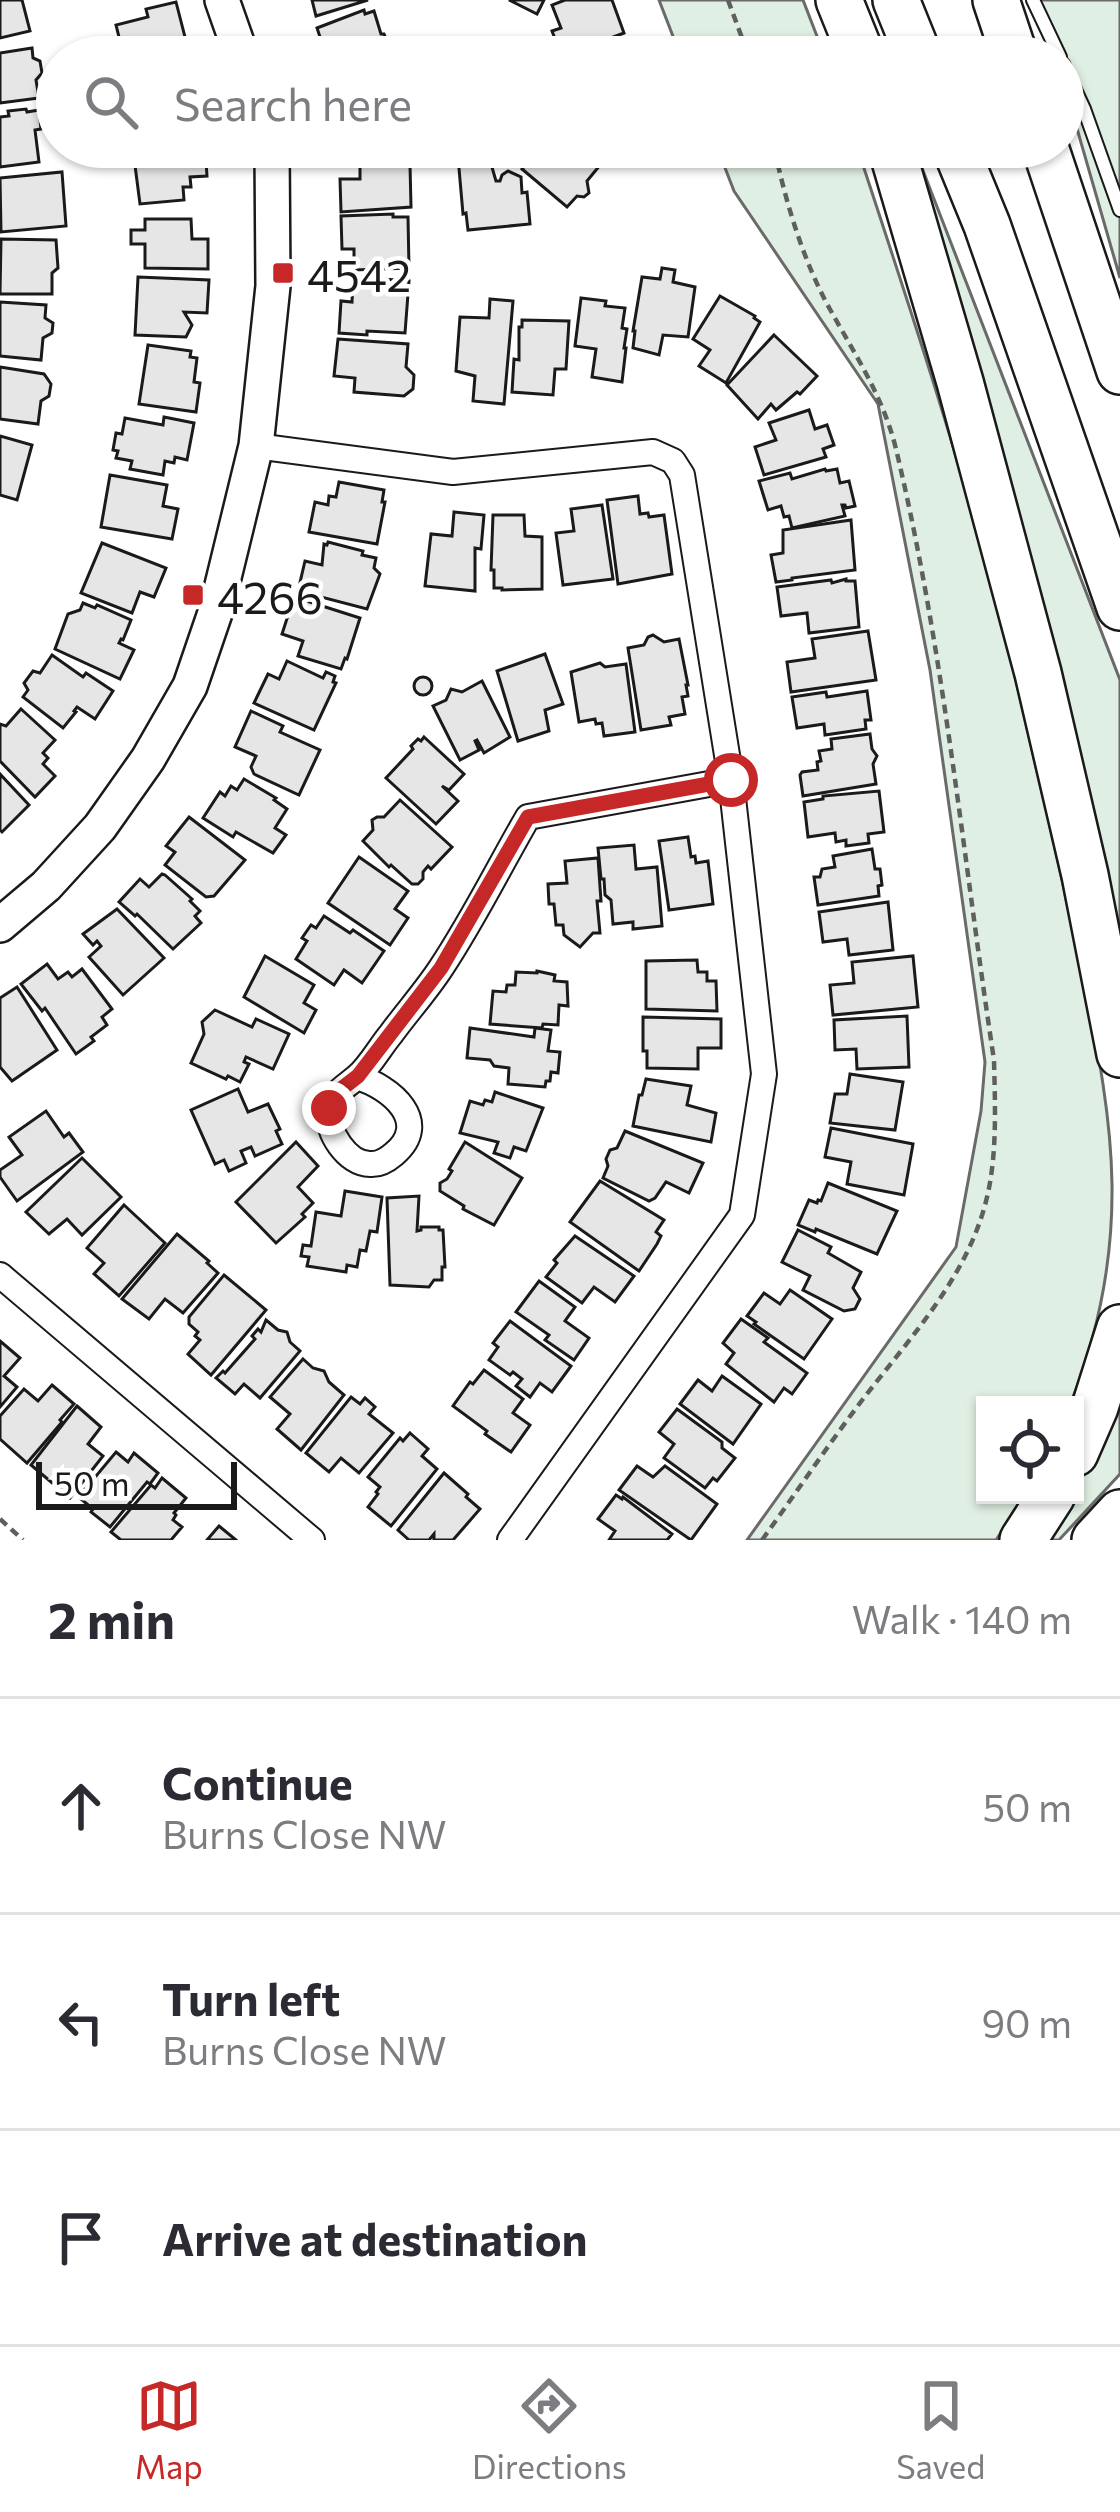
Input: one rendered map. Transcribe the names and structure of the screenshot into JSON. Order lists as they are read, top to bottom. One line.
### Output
{"places":{"transit":["4542","4266"]},"scale_bar":"50 m","page":{"search":"Search here","scale":"50 m","heading":["2 min","Walk · 140 m"],"list":[["Continue","Burns Close NW","50 m"],["Turn left","Burns Close NW","90 m"],"Arrive at destination"],"nav":["Map","Directions","Saved"]}}
